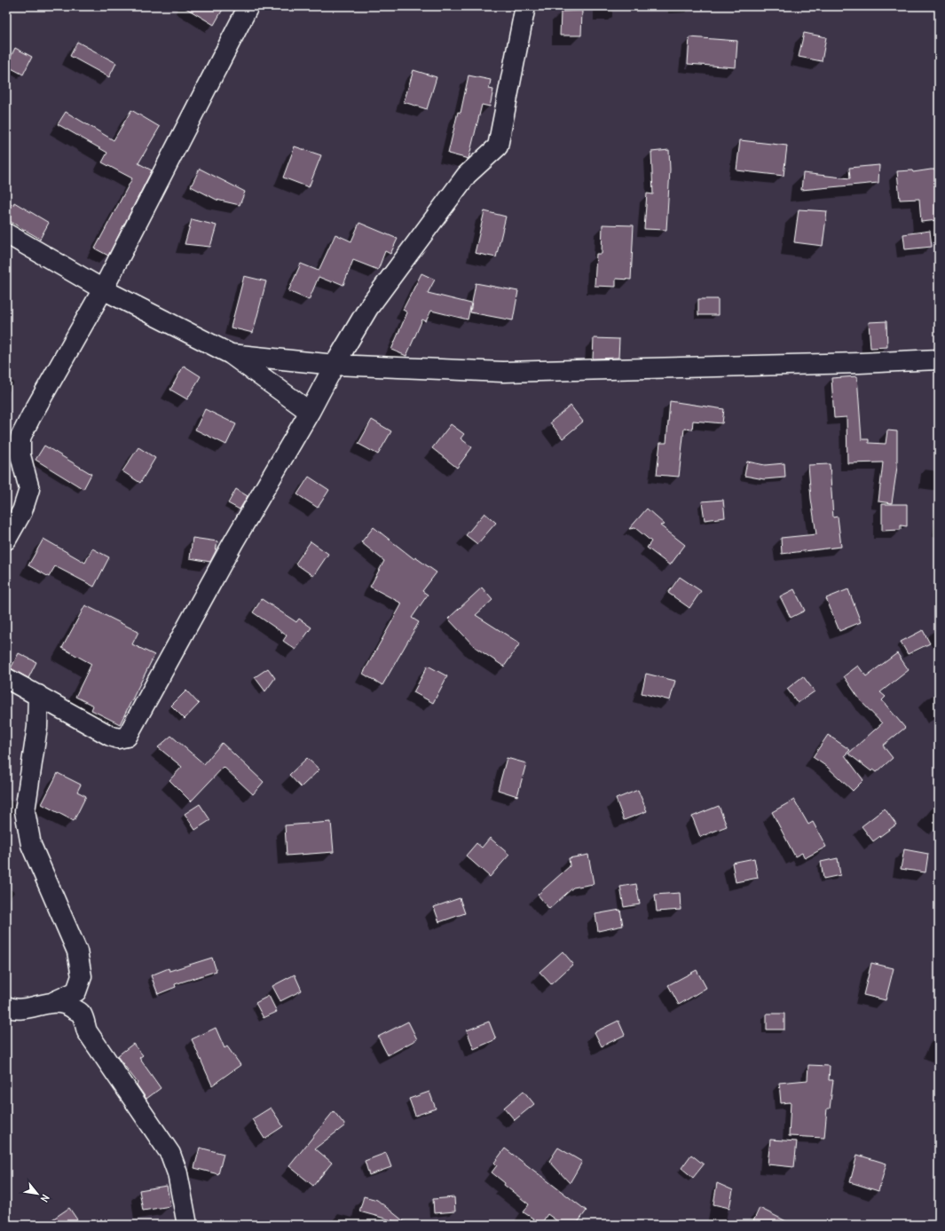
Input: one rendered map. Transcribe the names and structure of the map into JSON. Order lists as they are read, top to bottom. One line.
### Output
{"north":"bottom right"}
